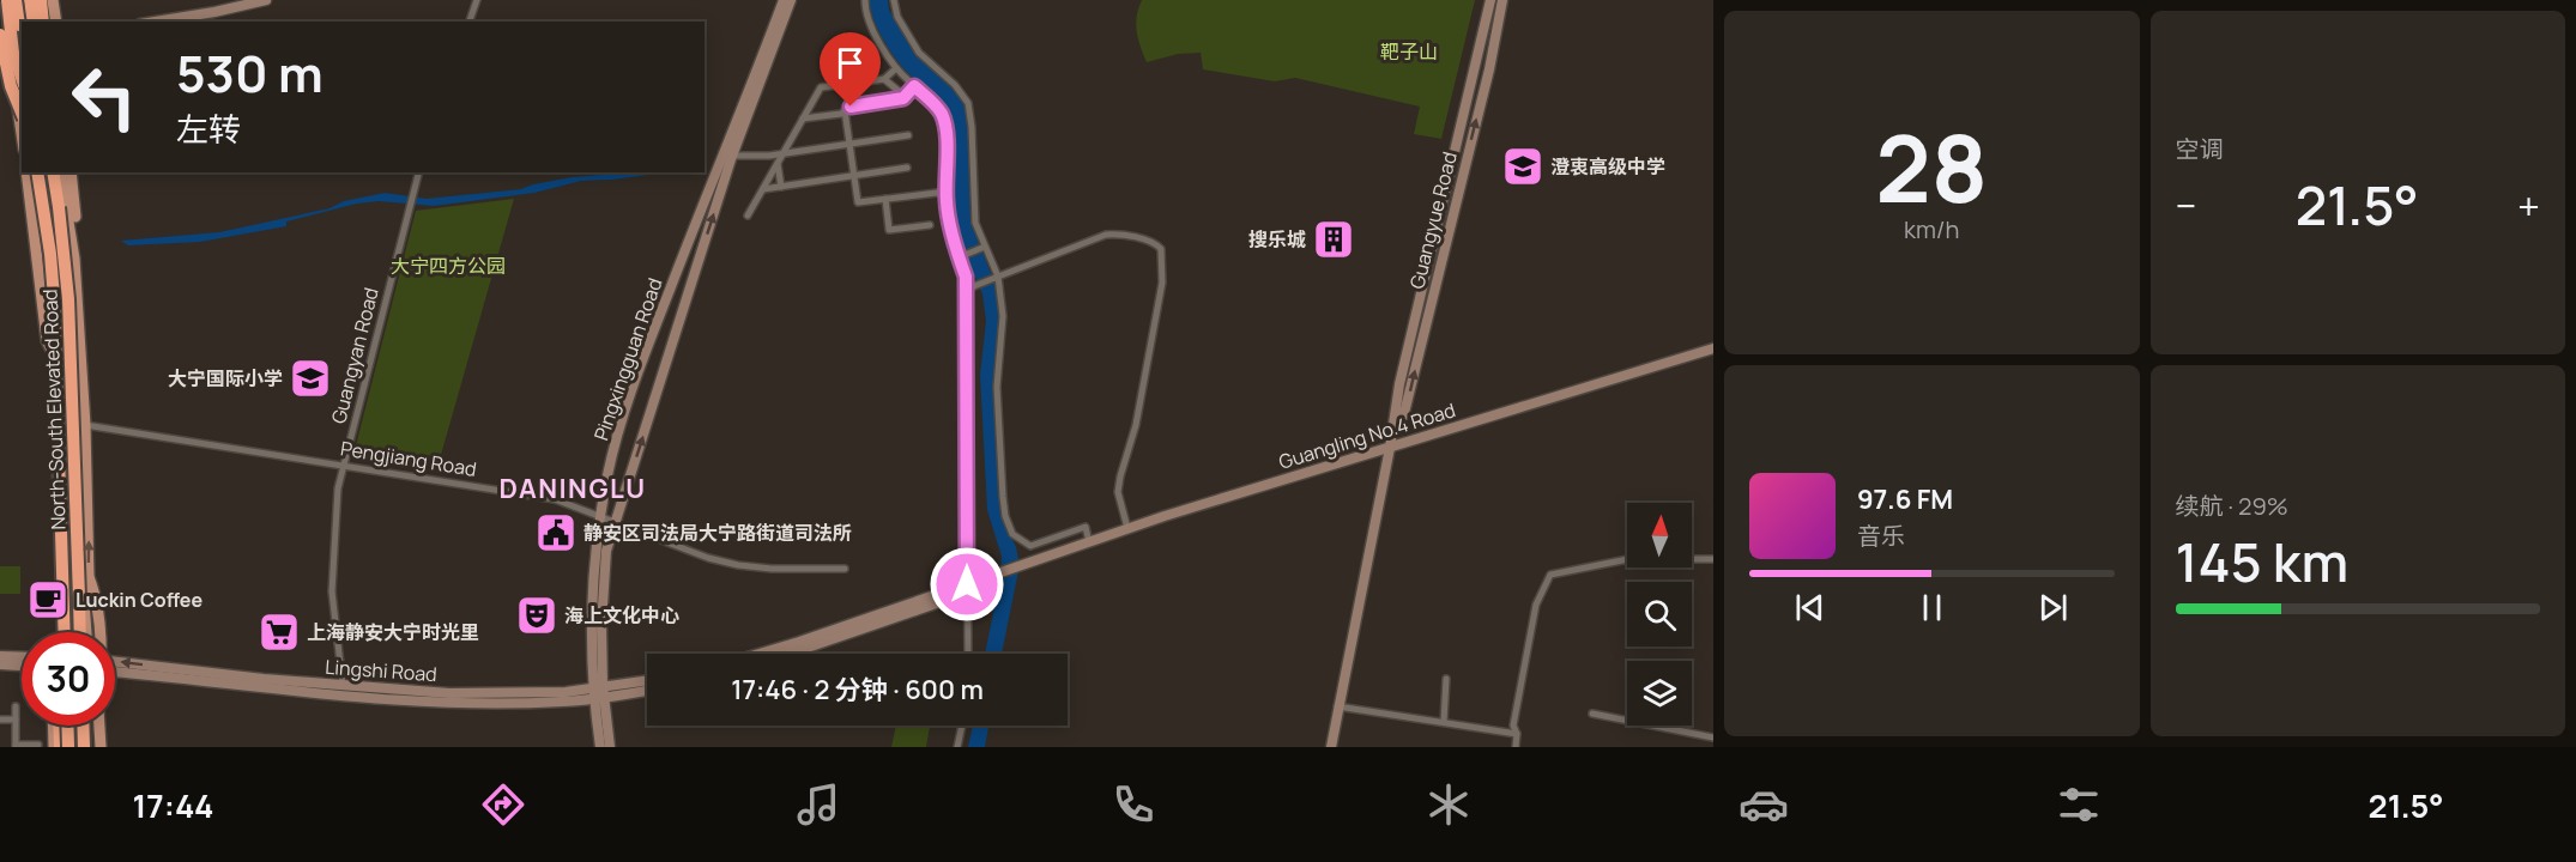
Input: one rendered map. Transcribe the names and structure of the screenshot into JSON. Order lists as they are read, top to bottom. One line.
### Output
{"streets":{"highway":["North-South Elevated Road"],"main road":["Guangyue Road","Pingxingguan Road","Guangling No.4 Road","Lingshi Road"],"street":["Guangyan Road","Pengjiang Road"]},"crossings":[["Guangyue Road","Guangling No.4 Road"],["Guangyan Road","Pengjiang Road"],["Guangyan Road","Lingshi Road"],["Pingxingguan Road","Pengjiang Road"],["Pingxingguan Road","Lingshi Road"]],"districts":["DANINGLU"],"parks":["靶子山","大宁四方公园"],"places":{"school or university":["澄衷高级中学","大宁国际小学"],"building":["搜乐城"],"public building":["静安区司法局大宁路街道司法所"],"cafe":["Luckin Coffee"],"theatre":["海上文化中心"],"supermarket":["上海静安大宁时光里"]},"north":"top","page":{"tile":[["28","km/h"],"空调",["续航 · 29%","145 km"]],"turn":["530 m","左转"],"heat":["−","21.5°","+"],"song":["97.6 FM","音乐"],"limit":"30","trip":"17:46 · 2 分钟 · 600 m","tabs":["17:44","21.5°"]}}
